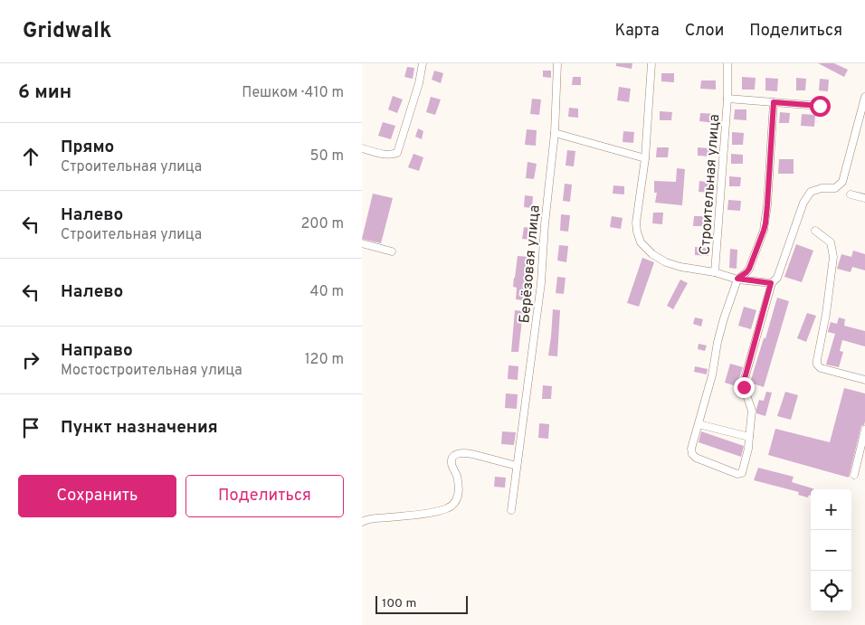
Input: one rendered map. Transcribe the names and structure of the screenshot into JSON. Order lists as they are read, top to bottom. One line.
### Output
{"streets":{"street":["Строительная улица","Берёзовая улица"]},"scale_bar":"100 m","page":{"header":"Gridwalk","nav":["Карта","Слои","Поделиться"],"heading":["6 мин","Пешком · 410 m"],"list":[["Прямо","Строительная улица","50 m"],["Налево","Строительная улица","200 m"],["Налево","40 m"],["Направо","Мостостроительная улица","120 m"],"Пункт назначения"],"buttons":["Сохранить","Поделиться"],"map_buttons":["+","−"],"scale":"100 m"}}
